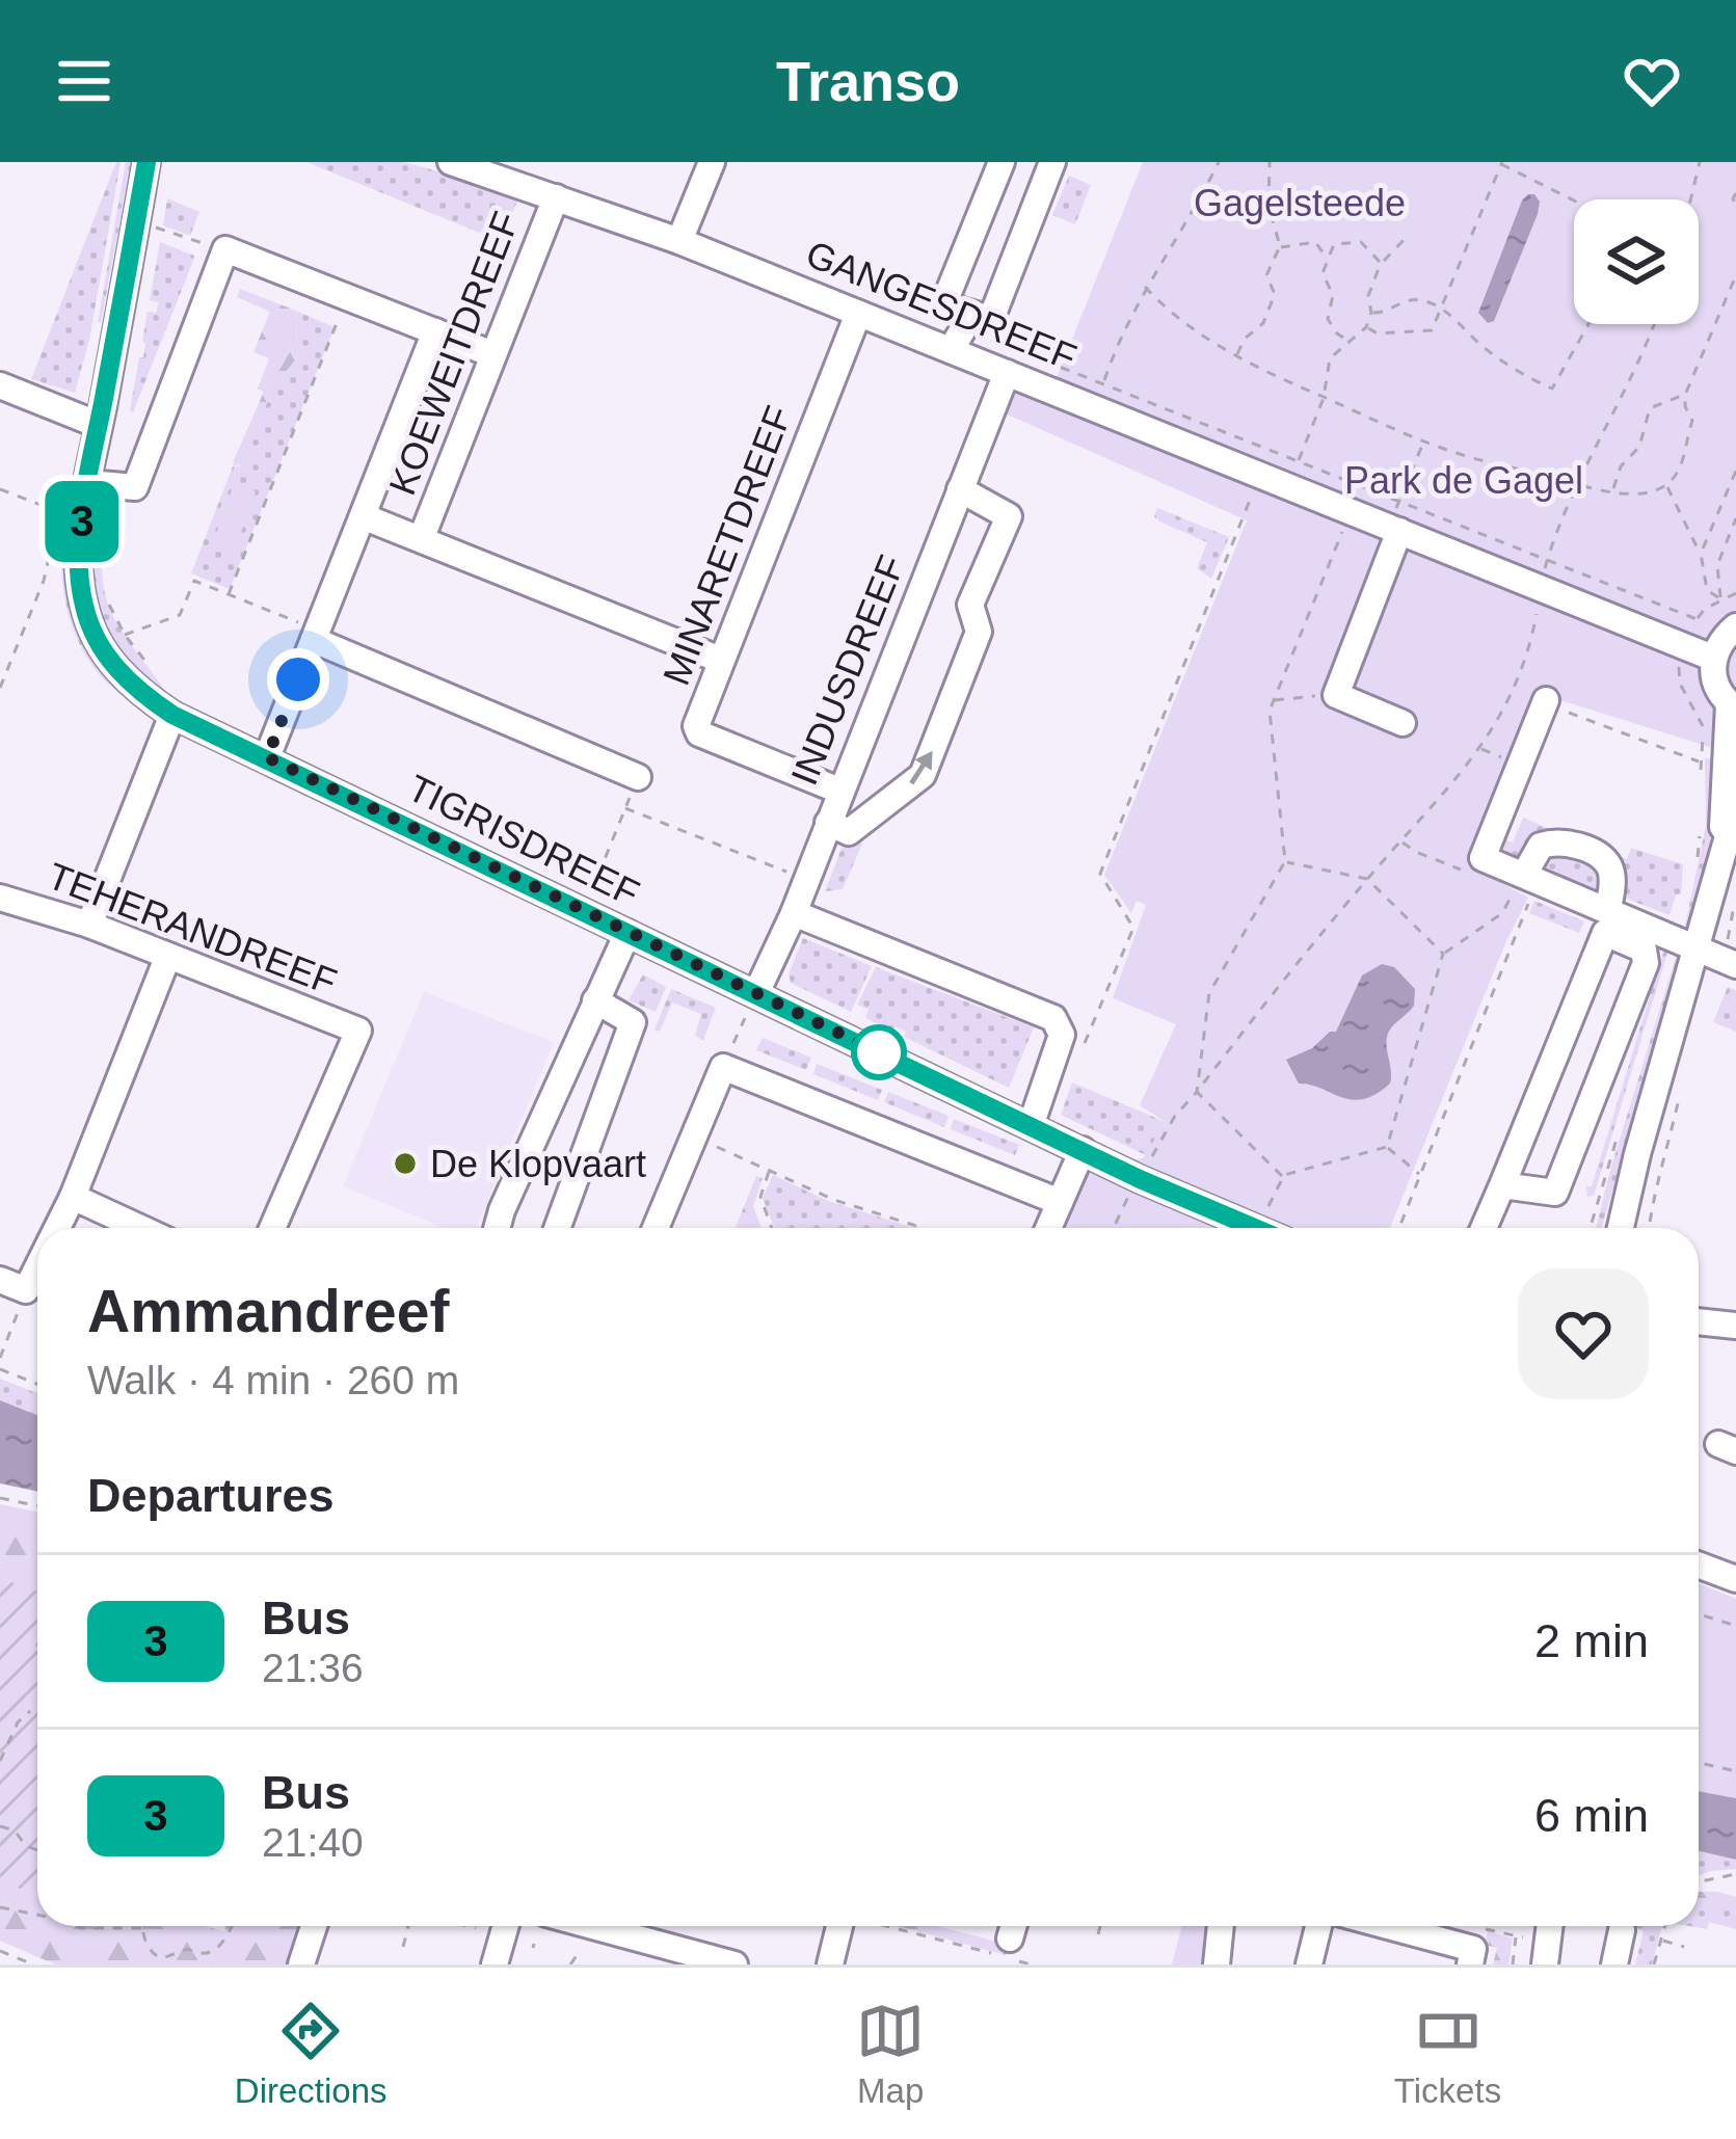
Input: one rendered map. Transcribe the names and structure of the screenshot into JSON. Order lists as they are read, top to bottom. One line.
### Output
{"streets":{"street":["GANGESDREEF","KOEWEITDREEF","MINARETDREEF","INDUSDREEF","TIGRISDREEF","TEHERANDREEF"]},"crossings":[["GANGESDREEF","KOEWEITDREEF"],["GANGESDREEF","MINARETDREEF"],["GANGESDREEF","INDUSDREEF"],["KOEWEITDREEF","TIGRISDREEF"],["MINARETDREEF","INDUSDREEF"],["INDUSDREEF","TIGRISDREEF"]],"parks":["Gagelsteede","Park de Gagel"],"places":["De Klopvaart"],"lines":["bus line 3"],"page":{"header":"Transo","on_map":"3","heading":[["Ammandreef","Walk · 4 min · 260 m"],"Departures"],"list":[{"mark":"3","name":"Bus","note":"21:36","value":"2 min"},{"mark":"3","name":"Bus","note":"21:40","value":"6 min"}],"tabs":["Directions","Map","Tickets"]}}
